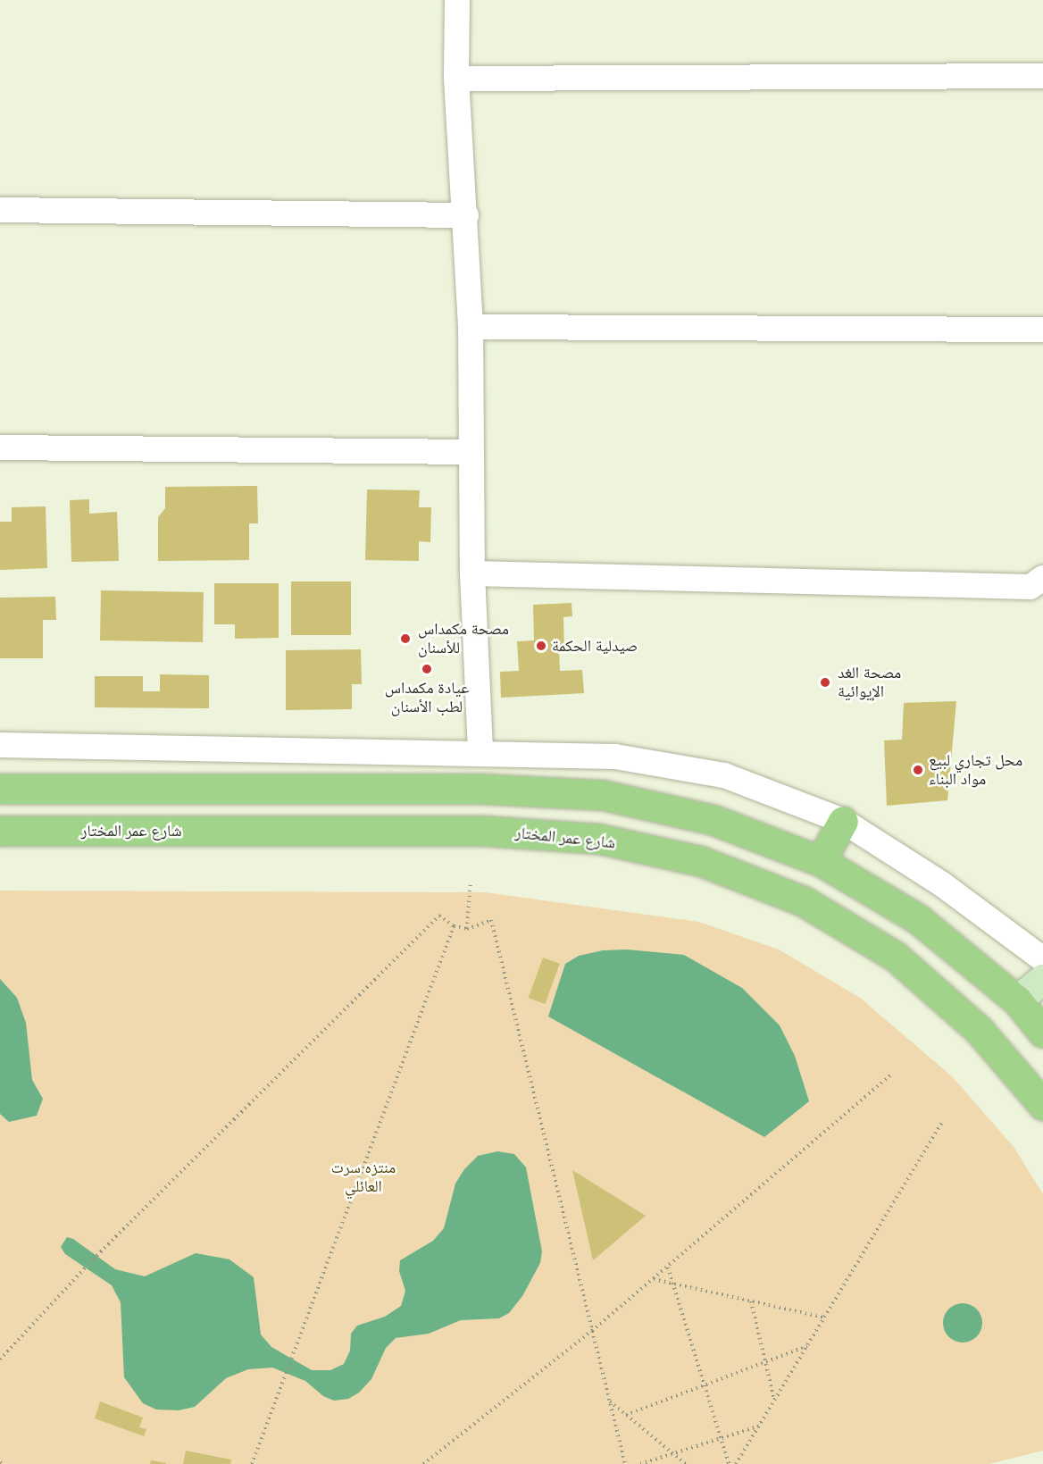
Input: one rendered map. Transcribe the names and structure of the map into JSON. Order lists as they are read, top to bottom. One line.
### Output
{"streets":{"main road":["شارع عمر المختار"]},"parks":["منتزه سرت العائلي"],"places":["مصحة مكمداس للأسنان","صيدلية الحكمة","عيادة مكمداس لطب الأسنان","مصحة الغد الإيوائية","محل تجاري لبيع مواد البناء"]}
